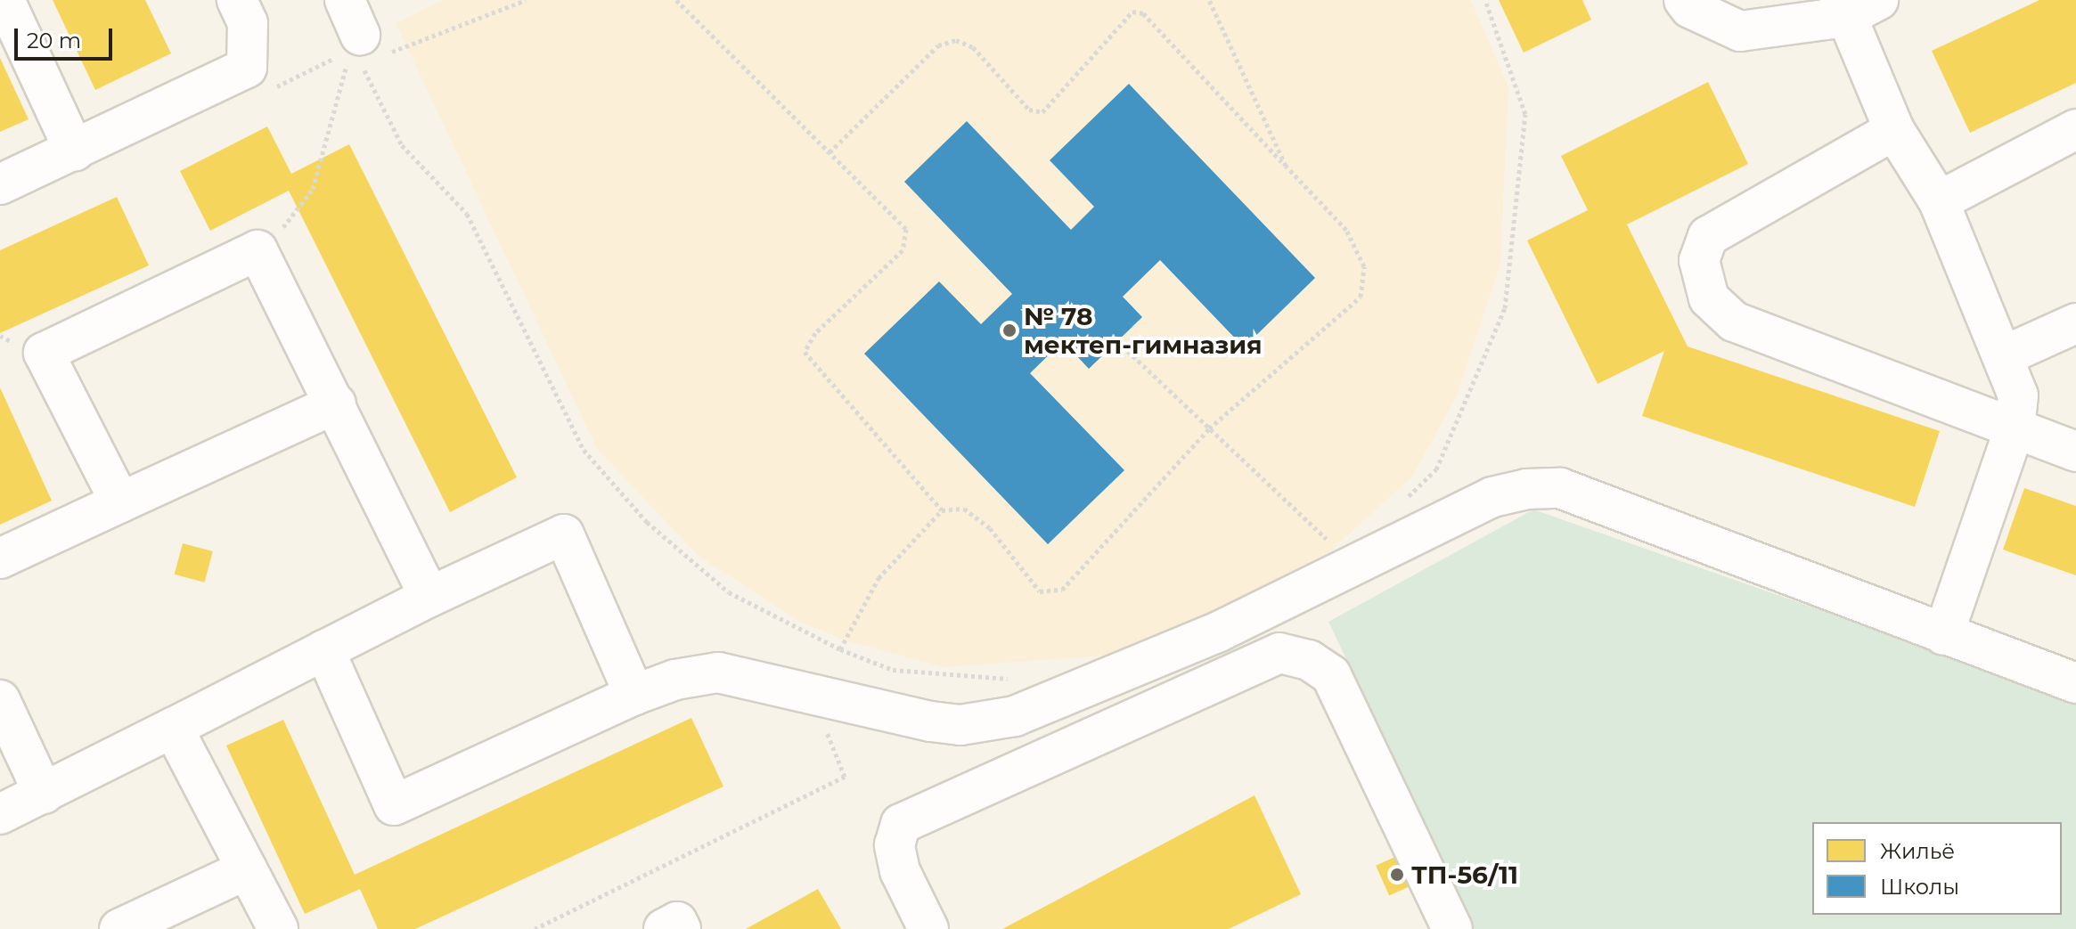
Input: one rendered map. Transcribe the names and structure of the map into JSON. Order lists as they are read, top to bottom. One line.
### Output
{"places":["№ 78 мектеп-гимназия","ТП-56/11"],"legend":["Жильё","Школы"],"scale_bar":"20 m"}
